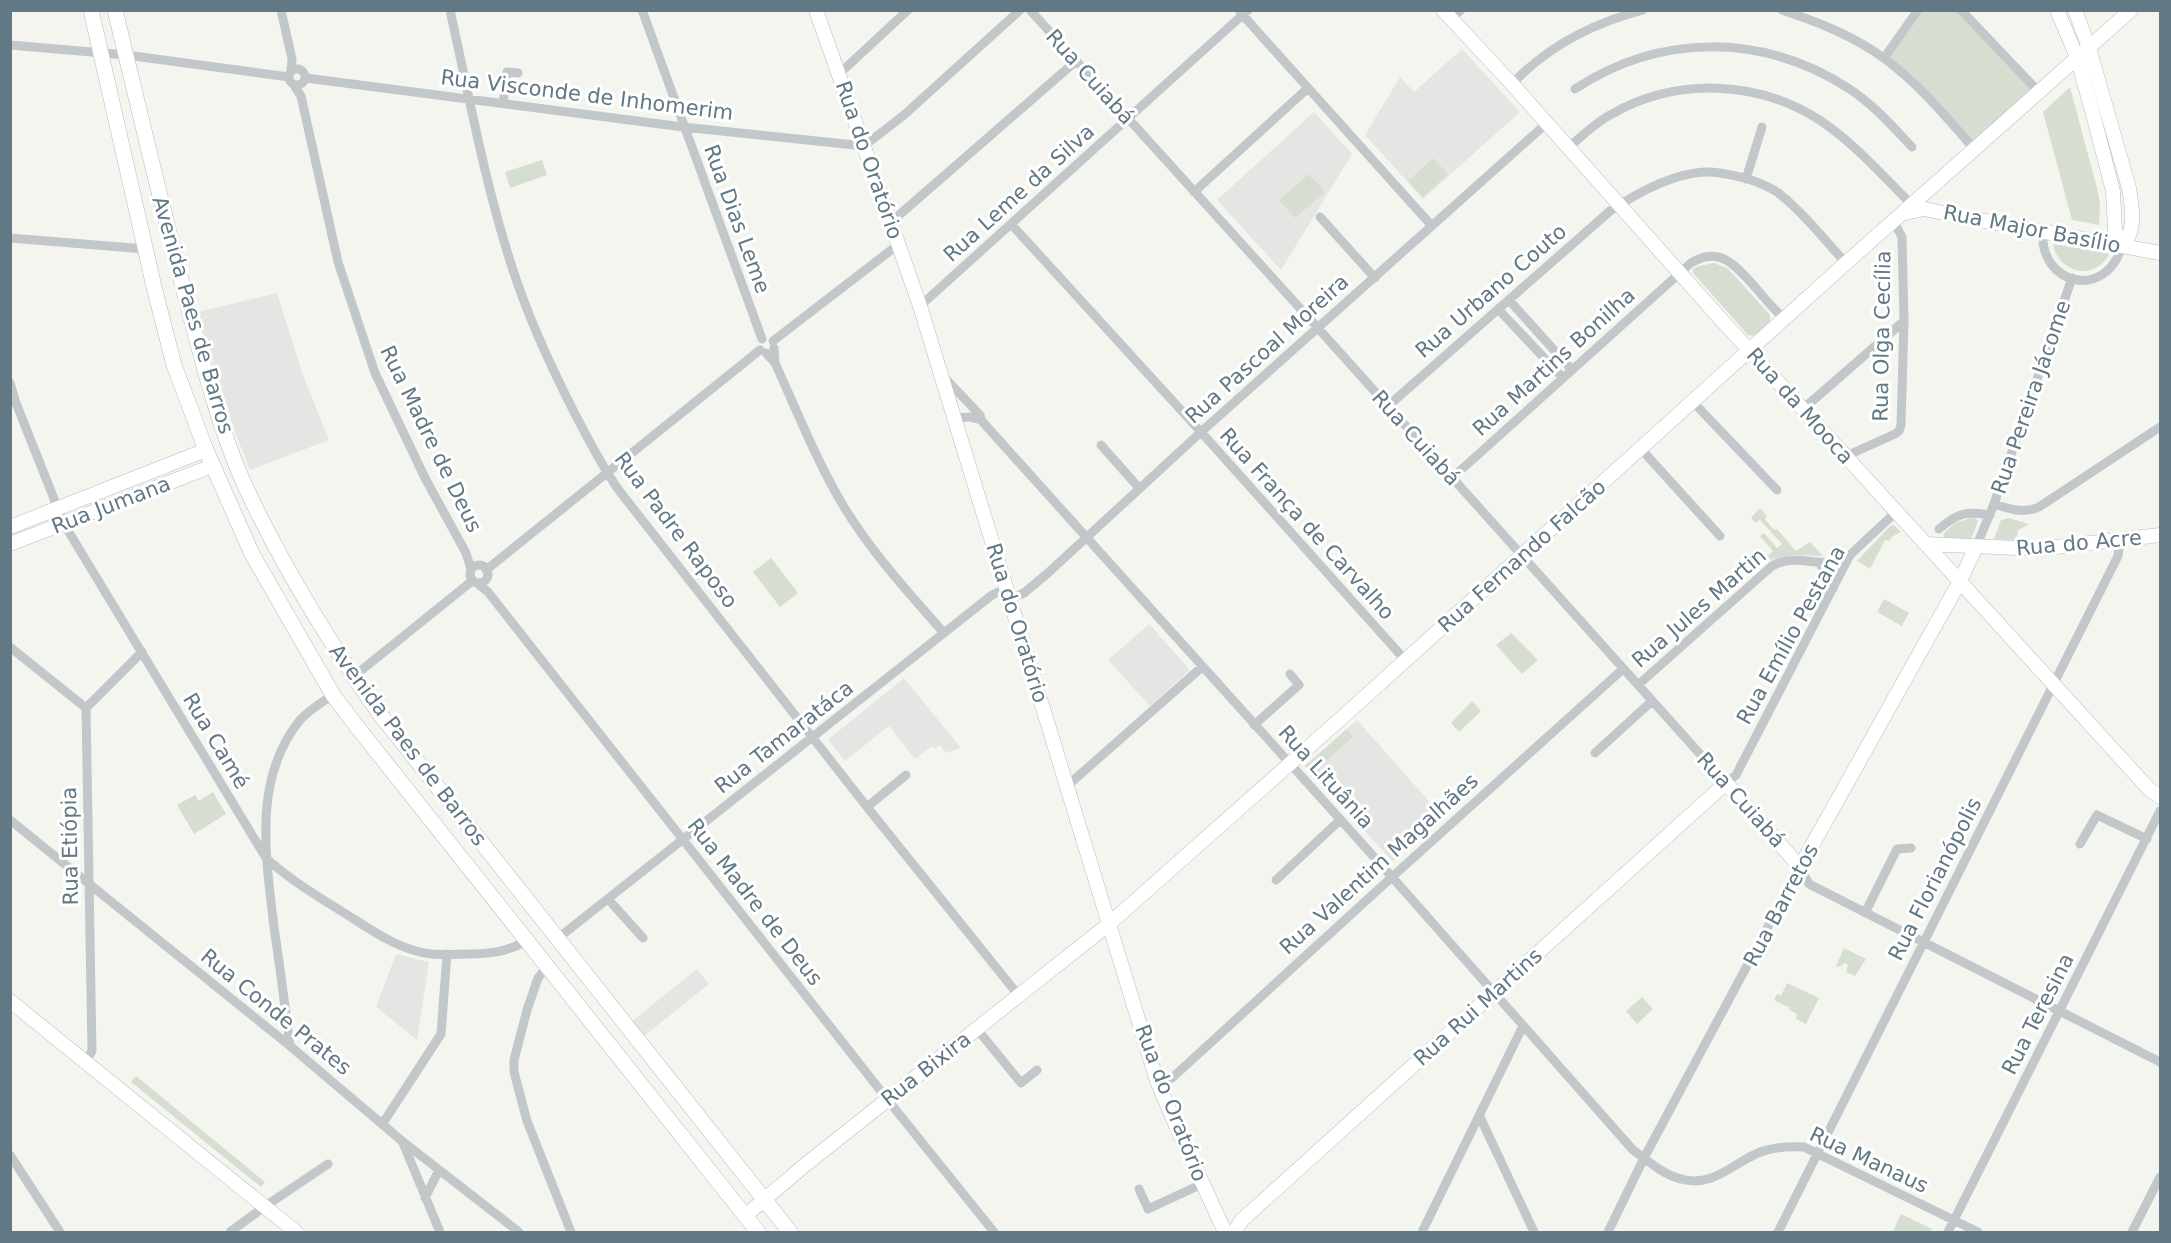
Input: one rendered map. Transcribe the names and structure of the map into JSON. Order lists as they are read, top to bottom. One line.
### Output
{"streets":{"main road":["Rua Cuiabá","Rua do Oratório","Rua Major Basílio","Avenida Paes de Barros","Rua Pereira Jácome","Rua da Mooca","Rua Jumana","Rua do Acre","Rua Fernando Falcão","Rua Barretos","Rua Rui Martins","Rua Bixira"],"street":["Rua Visconde de Inhomerim","Rua Leme da Silva","Rua Dias Leme","Rua Urbano Couto","Rua Olga Cecília","Rua Pascoal Moreira","Rua Martins Bonilha","Rua Madre de Deus","Rua França de Carvalho","Rua Padre Raposo","Rua Jules Martin","Rua Emílio Pestana","Rua Tamaratáca","Rua Camé","Rua Lituânia","Rua Etiópia","Rua Valentim Magalhães","Rua Florianópolis","Rua Conde Prates","Rua Teresina","Rua Manaus"]},"crossings":[["Rua Cuiabá","Rua Leme da Silva"],["Rua Cuiabá","Rua Urbano Couto"],["Rua Cuiabá","Rua Pascoal Moreira"],["Rua Cuiabá","Rua Martins Bonilha"],["Rua Cuiabá","Rua Fernando Falcão"],["Rua Cuiabá","Rua Jules Martin"],["Rua Cuiabá","Rua Emílio Pestana"],["Rua Cuiabá","Rua Valentim Magalhães"],["Rua Cuiabá","Rua Barretos"],["Rua Cuiabá","Rua Rui Martins"],["Rua Visconde de Inhomerim","Rua do Oratório"],["Rua Visconde de Inhomerim","Rua Dias Leme"],["Rua Visconde de Inhomerim","Avenida Paes de Barros"],["Rua Visconde de Inhomerim","Rua Madre de Deus"],["Rua Visconde de Inhomerim","Rua Padre Raposo"],["Rua do Oratório","Rua Leme da Silva"],["Rua do Oratório","Rua Pascoal Moreira"],["Rua do Oratório","Rua Fernando Falcão"],["Rua do Oratório","Rua Tamaratáca"],["Rua do Oratório","Rua Lituânia"],["Rua do Oratório","Rua Valentim Magalhães"],["Rua do Oratório","Rua Bixira"],["Rua Leme da Silva","Rua França de Carvalho"],["Rua Major Basílio","Rua Olga Cecília"],["Rua Major Basílio","Rua Fernando Falcão"],["Rua Urbano Couto","Rua da Mooca"],["Rua Urbano Couto","Rua Fernando Falcão"],["Avenida Paes de Barros","Rua Jumana"],["Avenida Paes de Barros","Rua Tamaratáca"],["Avenida Paes de Barros","Rua Camé"],["Avenida Paes de Barros","Rua Bixira"],["Rua Olga Cecília","Rua da Mooca"],["Rua Olga Cecília","Rua Fernando Falcão"],["Rua Pascoal Moreira","Rua da Mooca"],["Rua Pascoal Moreira","Rua França de Carvalho"],["Rua Pascoal Moreira","Rua Tamaratáca"],["Rua Pascoal Moreira","Rua Lituânia"],["Rua Martins Bonilha","Rua da Mooca"],["Rua Martins Bonilha","Rua Fernando Falcão"],["Rua Pereira Jácome","Rua da Mooca"],["Rua Pereira Jácome","Rua do Acre"],["Rua Pereira Jácome","Rua Barretos"],["Rua da Mooca","Rua do Acre"],["Rua da Mooca","Rua Fernando Falcão"],["Rua da Mooca","Rua Emílio Pestana"],["Rua da Mooca","Rua Florianópolis"],["Rua da Mooca","Rua Barretos"],["Rua Madre de Deus","Rua Tamaratáca"],["Rua Madre de Deus","Rua Bixira"],["Rua Jumana","Rua Camé"],["Rua França de Carvalho","Rua Fernando Falcão"],["Rua Padre Raposo","Rua Tamaratáca"],["Rua Padre Raposo","Rua Bixira"],["Rua do Acre","Rua Florianópolis"],["Rua Fernando Falcão","Rua Lituânia"],["Rua Fernando Falcão","Rua Bixira"],["Rua Jules Martin","Rua Emílio Pestana"],["Rua Emílio Pestana","Rua Rui Martins"],["Rua Lituânia","Rua Valentim Magalhães"],["Rua Lituânia","Rua Barretos"],["Rua Lituânia","Rua Rui Martins"],["Rua Lituânia","Rua Manaus"],["Rua Etiópia","Rua Conde Prates"],["Rua Florianópolis","Rua Manaus"],["Rua Barretos","Rua Manaus"],["Rua Teresina","Rua Manaus"]]}
